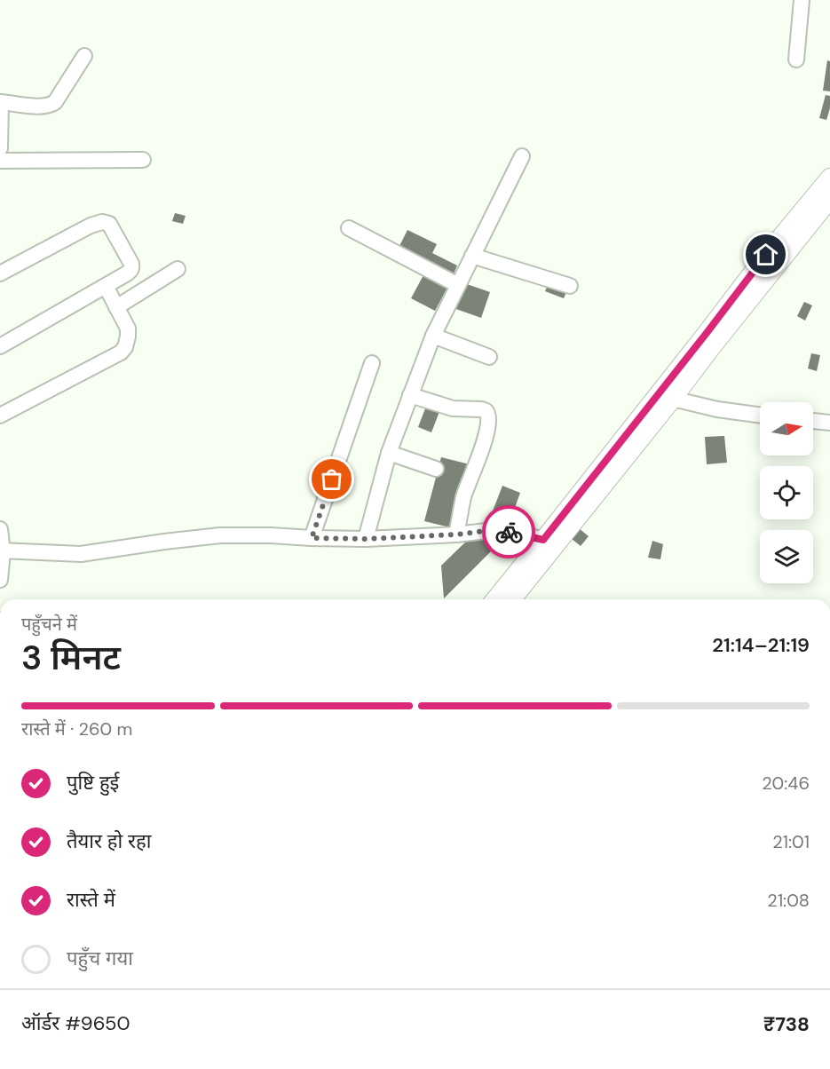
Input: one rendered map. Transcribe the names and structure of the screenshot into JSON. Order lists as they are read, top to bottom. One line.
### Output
{"north":"right","page":{"heading":["3 मिनट","पहुँचने में","21:14–21:19"],"panel":["ऑर्डर #9650","₹738"],"bar":"रास्ते में · 260 m","list":[["पुष्टि हुई","20:46"],["तैयार हो रहा","21:01"],["रास्ते में","21:08"],"पहुँच गया"]}}
